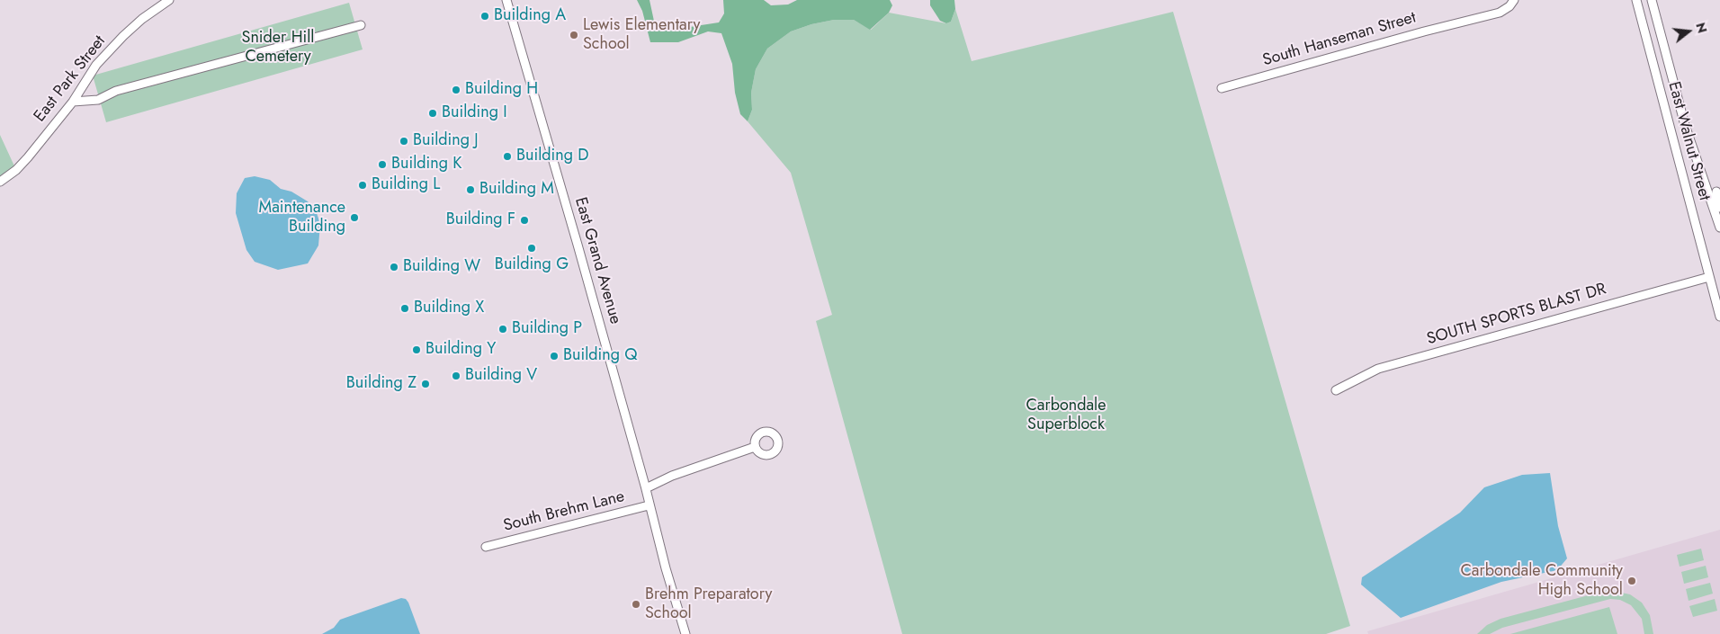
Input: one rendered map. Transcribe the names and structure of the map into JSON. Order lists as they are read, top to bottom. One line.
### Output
{"streets":{"street":["South Hanseman Street","East Park Street","East Walnut Street","East Grand Avenue","SOUTH SPORTS BLAST DR","South Brehm Lane"]},"crossings":[["East Walnut Street","SOUTH SPORTS BLAST DR"],["East Grand Avenue","South Brehm Lane"]],"parks":["Snider Hill Cemetery","Carbondale Superblock"],"places":["Building A","Lewis Elementary School","Building H","Building I","Building J","Building D","Building K","Building L","Building M","Maintenance Building","Building F","Building G","Building W","Building X","Building P","Building Y","Building Q","Building V","Building Z","Carbondale Community High School","Brehm Preparatory School"],"north":"right"}
